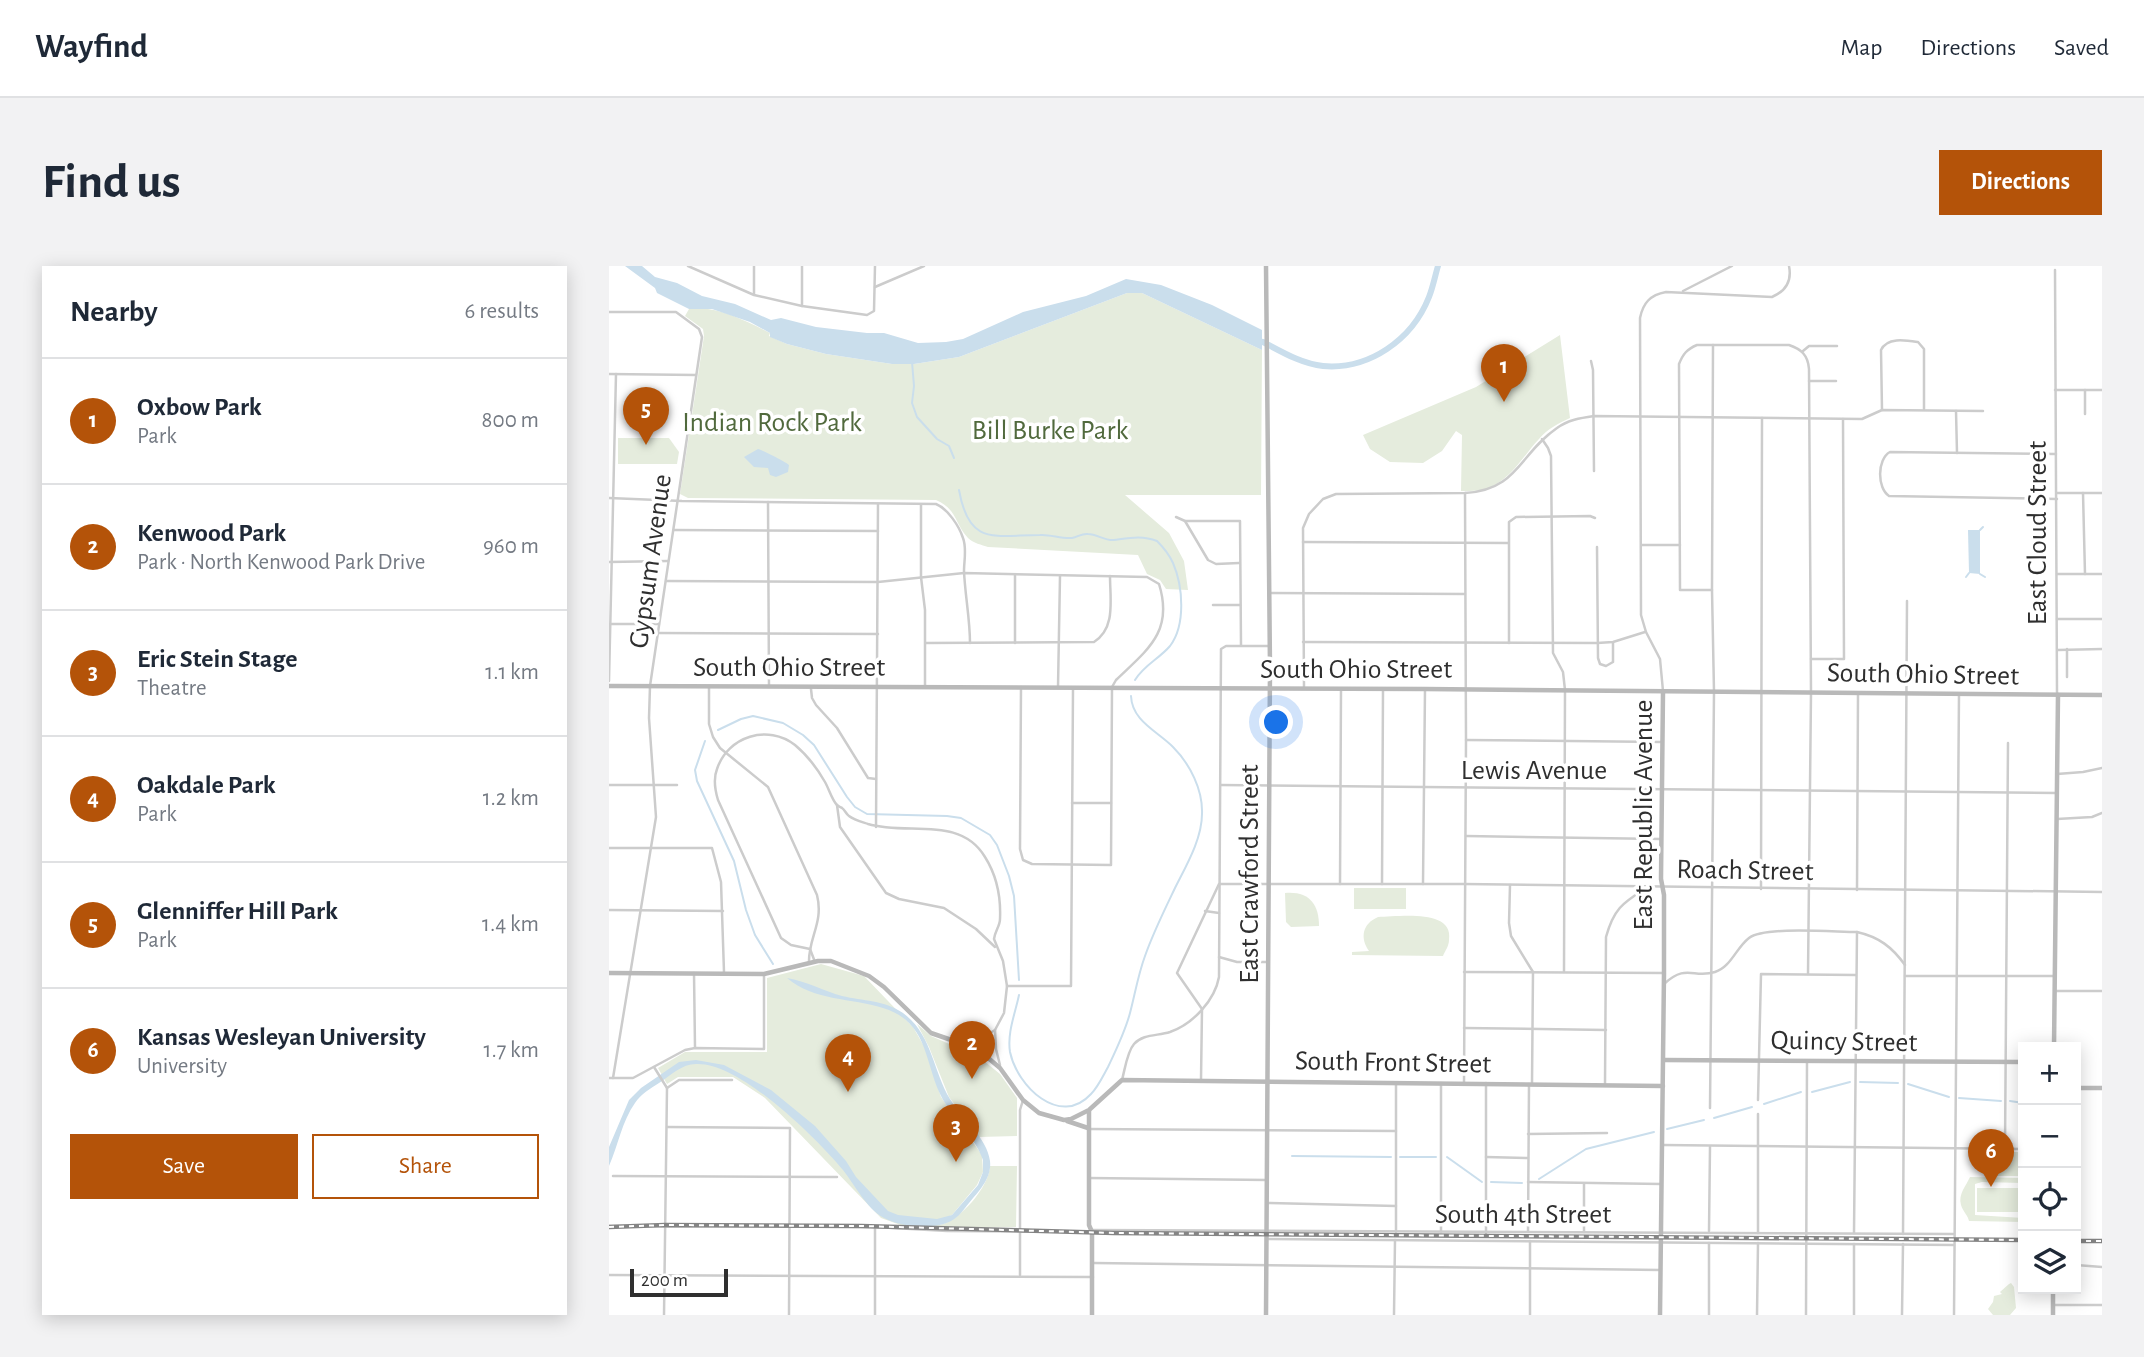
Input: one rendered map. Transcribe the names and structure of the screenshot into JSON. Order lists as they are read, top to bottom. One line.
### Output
{"streets":{"street":["East Cloud Street","Gypsum Avenue","South Ohio Street","Lewis Avenue","East Republic Avenue","Roach Street","East Crawford Street","Quincy Street","South Front Street","South 4th Street"]},"crossings":[["East Cloud Street","South Ohio Street"],["East Cloud Street","Lewis Avenue"],["East Cloud Street","Roach Street"],["Gypsum Avenue","South Ohio Street"],["South Ohio Street","East Republic Avenue"],["South Ohio Street","East Crawford Street"],["Lewis Avenue","East Republic Avenue"],["Lewis Avenue","East Crawford Street"],["East Republic Avenue","Roach Street"],["East Republic Avenue","Quincy Street"],["East Republic Avenue","South Front Street"],["East Republic Avenue","South 4th Street"],["Roach Street","East Crawford Street"],["East Crawford Street","South Front Street"],["East Crawford Street","South 4th Street"]],"parks":["Indian Rock Park","Bill Burke Park"],"scale_bar":"200 m","page":{"header":"Wayfind","nav":["Map","Directions","Saved"],"buttons":["Directions",["Save","Share"]],"title":"Find us","heading":["Nearby","6 results"],"pins":["1","5","2","4","3","6"],"list":[{"mark":"1","name":"Oxbow Park","note":"Park","value":"800 m"},{"mark":"2","name":"Kenwood Park","note":"Park · North Kenwood Park Drive","value":"960 m"},{"mark":"3","name":"Eric Stein Stage","note":"Theatre","value":"1.1 km"},{"mark":"4","name":"Oakdale Park","note":"Park","value":"1.2 km"},{"mark":"5","name":"Glenniffer Hill Park","note":"Park","value":"1.4 km"},{"mark":"6","name":"Kansas Wesleyan University","note":"University","value":"1.7 km"}],"map_buttons":["+","−"],"scale":"200 m"}}
